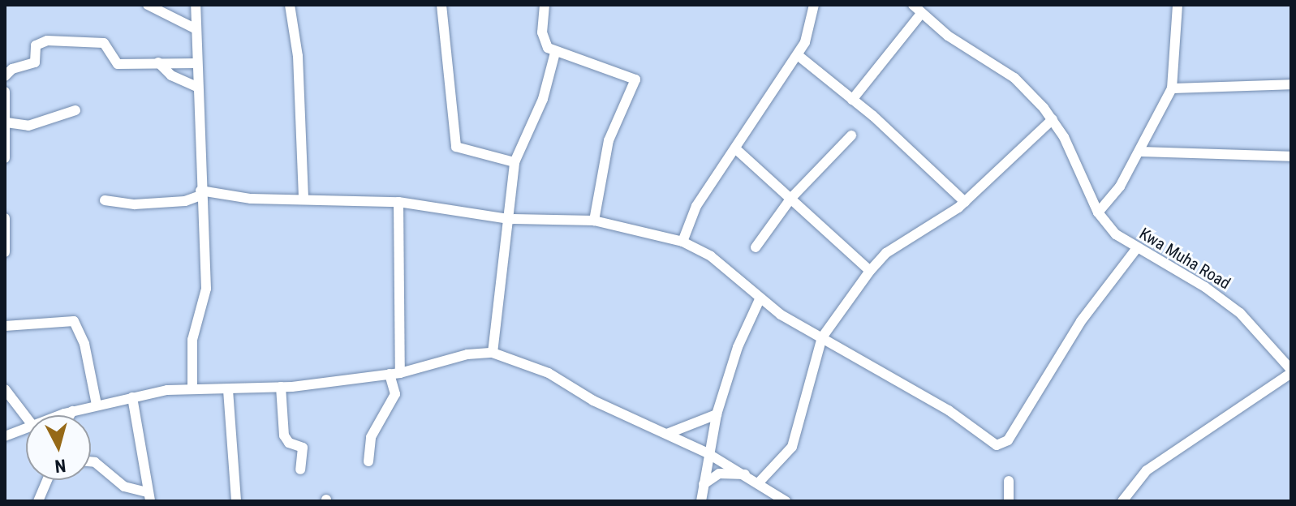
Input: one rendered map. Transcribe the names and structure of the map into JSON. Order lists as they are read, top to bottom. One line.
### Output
{"streets":{"street":["Kwa Muha Road"]},"north":"bottom"}
